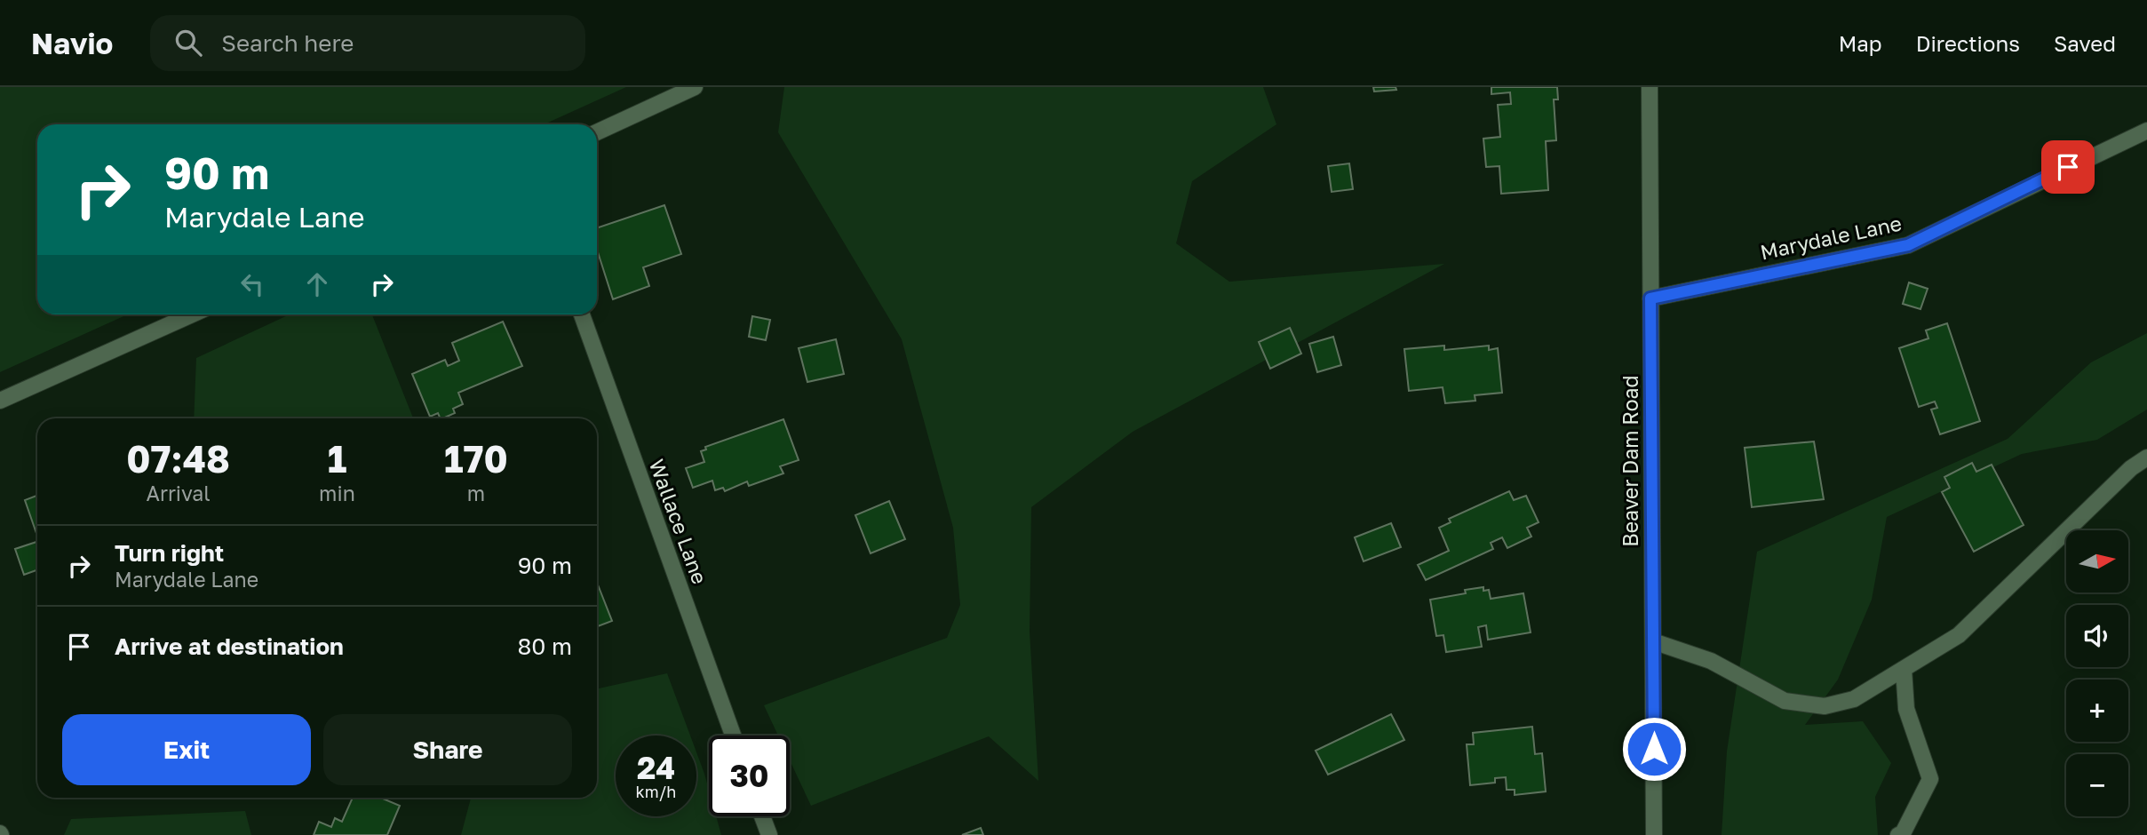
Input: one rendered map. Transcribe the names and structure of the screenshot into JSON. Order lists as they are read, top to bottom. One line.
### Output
{"streets":{"street":["Marydale Lane","Beaver Dam Road","Wallace Lane"]},"crossings":[["Marydale Lane","Beaver Dam Road"]],"north":"right","page":{"header":"Navio","search":"Search here","nav":["Map","Directions","Saved"],"turn":["90 m","Marydale Lane"],"eta":["07:48","Arrival","1","min","170","m"],"list":[{"name":"Turn right","note":"Marydale Lane","value":"90 m"},{"name":"Arrive at destination","value":"80 m"}],"map_buttons":["+","−"],"buttons":["Exit","Share"],"speed":"24 km/h","limit":"30"}}
